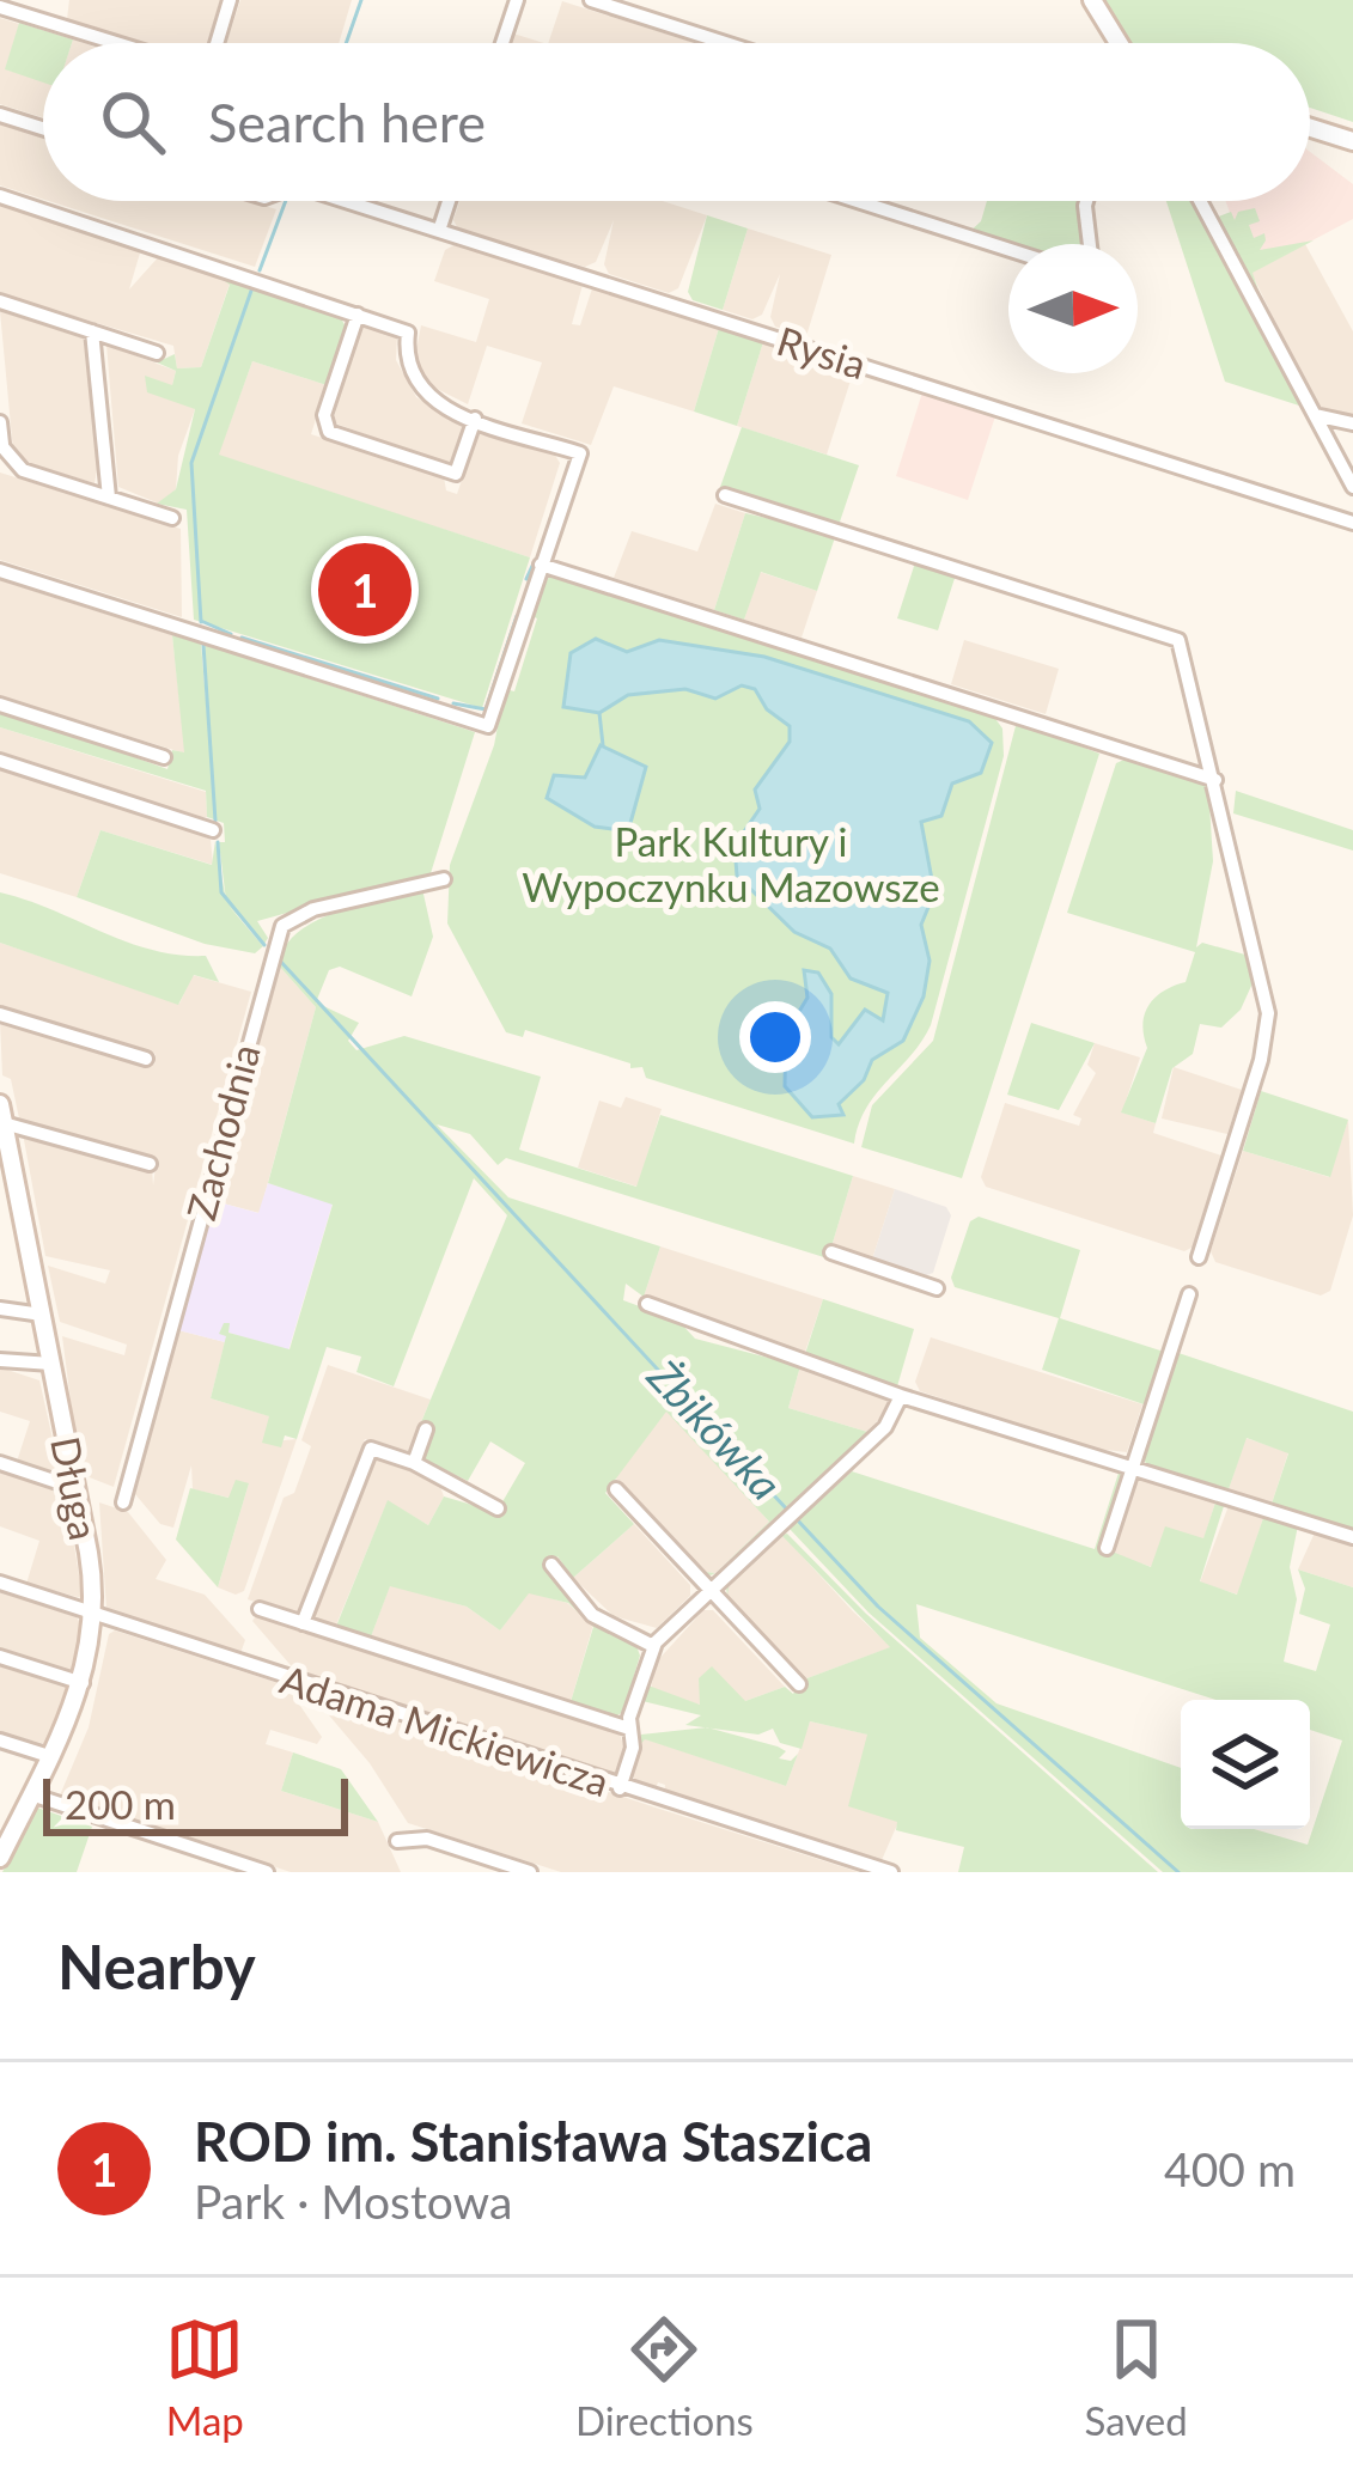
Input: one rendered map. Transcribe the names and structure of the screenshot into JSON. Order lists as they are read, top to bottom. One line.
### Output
{"streets":{"street":["Rysia","Zachodnia","Długa","Adama Mickiewicza"]},"crossings":[["Długa","Adama Mickiewicza"]],"water":["Żbikówka"],"parks":["Park Kultury i Wypoczynku Mazowsze"],"scale_bar":"200 m","north":"right","page":{"search":"Search here","pins":"1","scale":"200 m","heading":"Nearby","list":[{"mark":"1","name":"ROD im. Stanisława Staszica","note":"Park · Mostowa","value":"400 m"}],"nav":["Map","Directions","Saved"]}}
